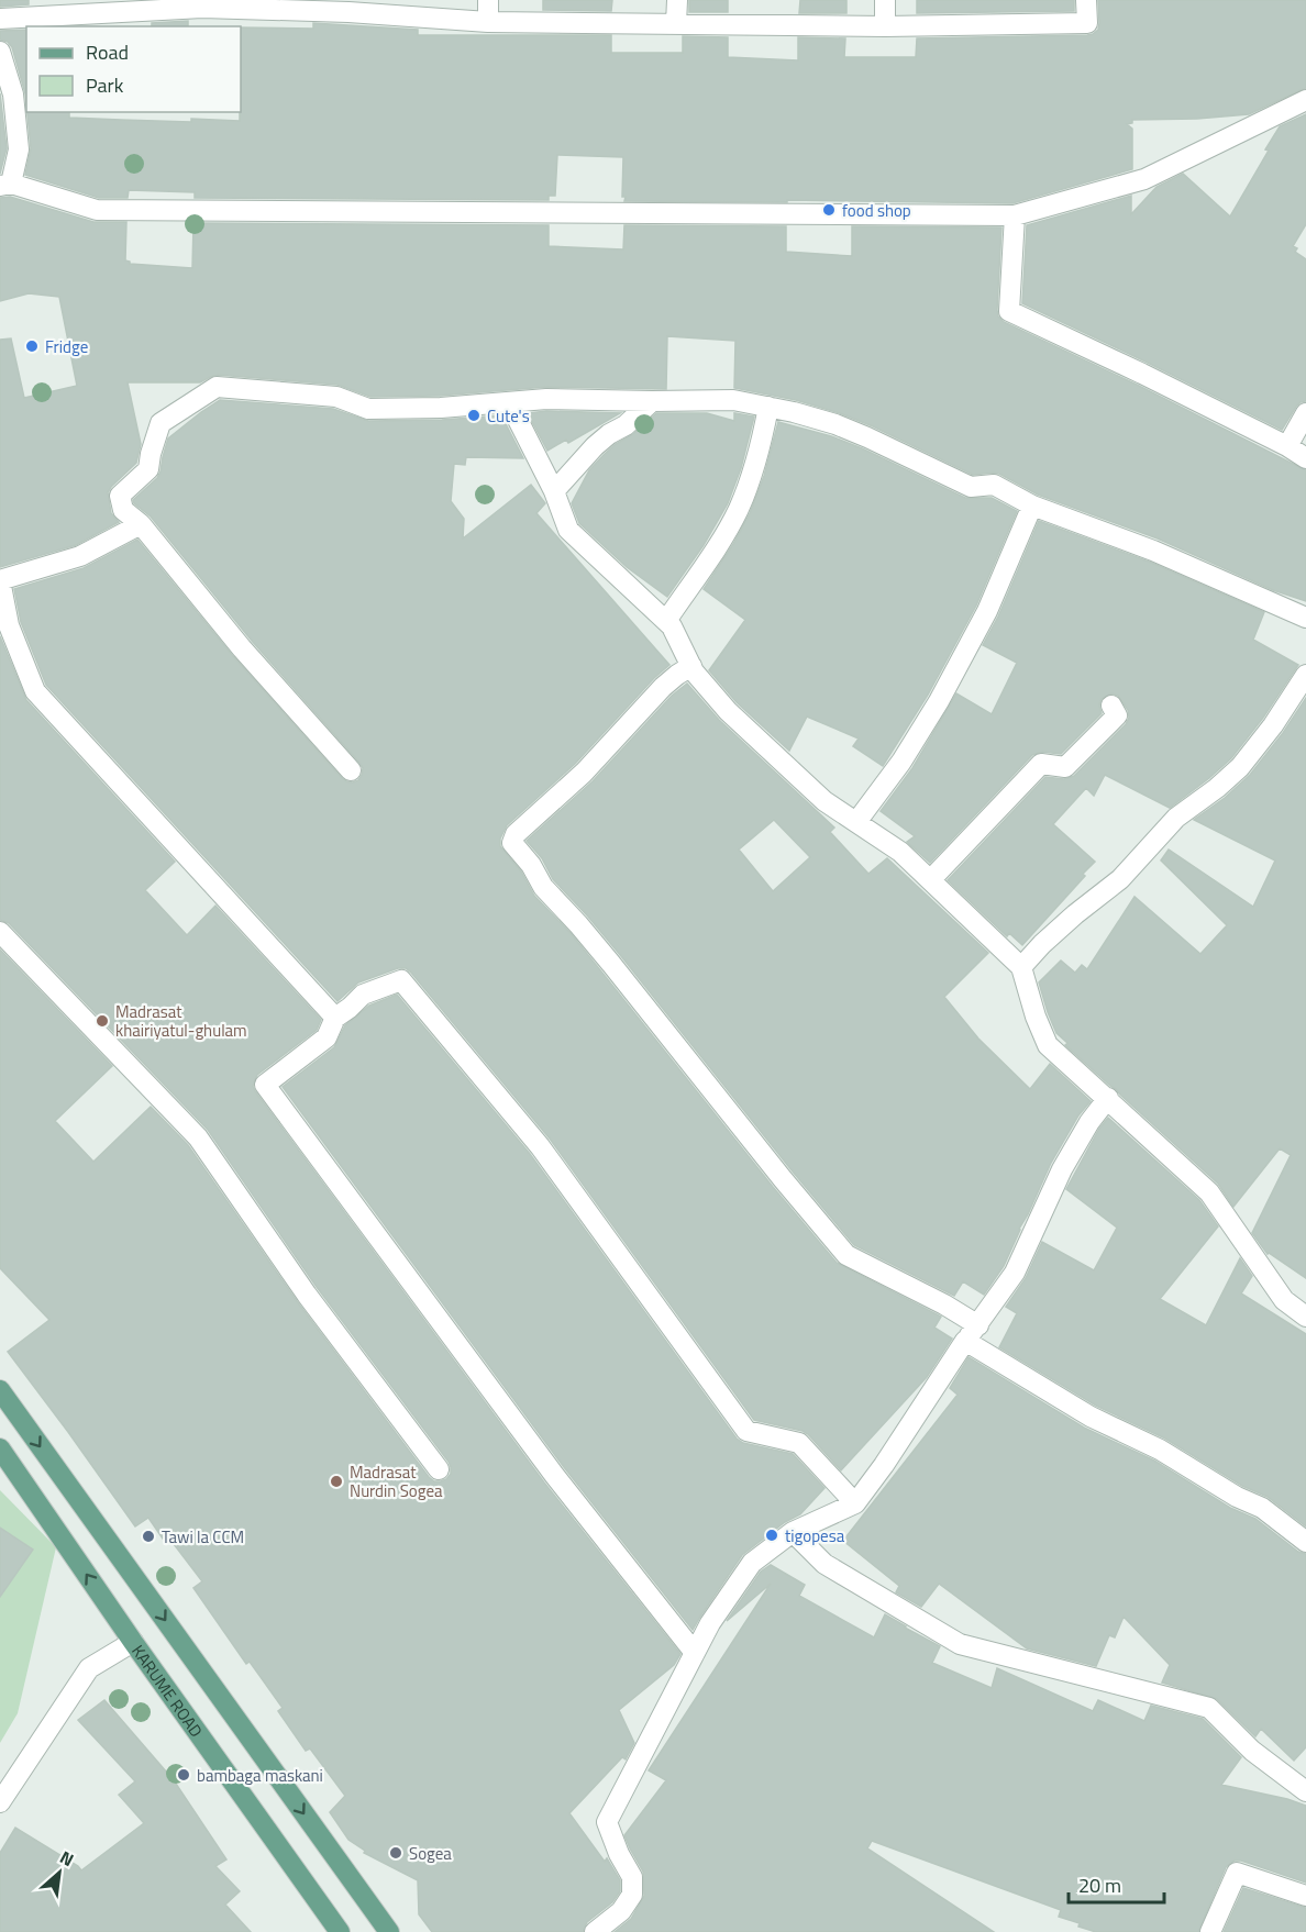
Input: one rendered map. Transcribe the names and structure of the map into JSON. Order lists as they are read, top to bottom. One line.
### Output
{"streets":{"main road":["KARUME ROAD"]},"places":["food shop","Fridge","Cute's","Madrasat khairiyatul-ghulam","Madrasat Nurdin Sogea","tigopesa","Tawi la CCM","bambaga maskani","Sogea"],"legend":["Road","Park"],"scale_bar":"20 m","north":"top right"}
